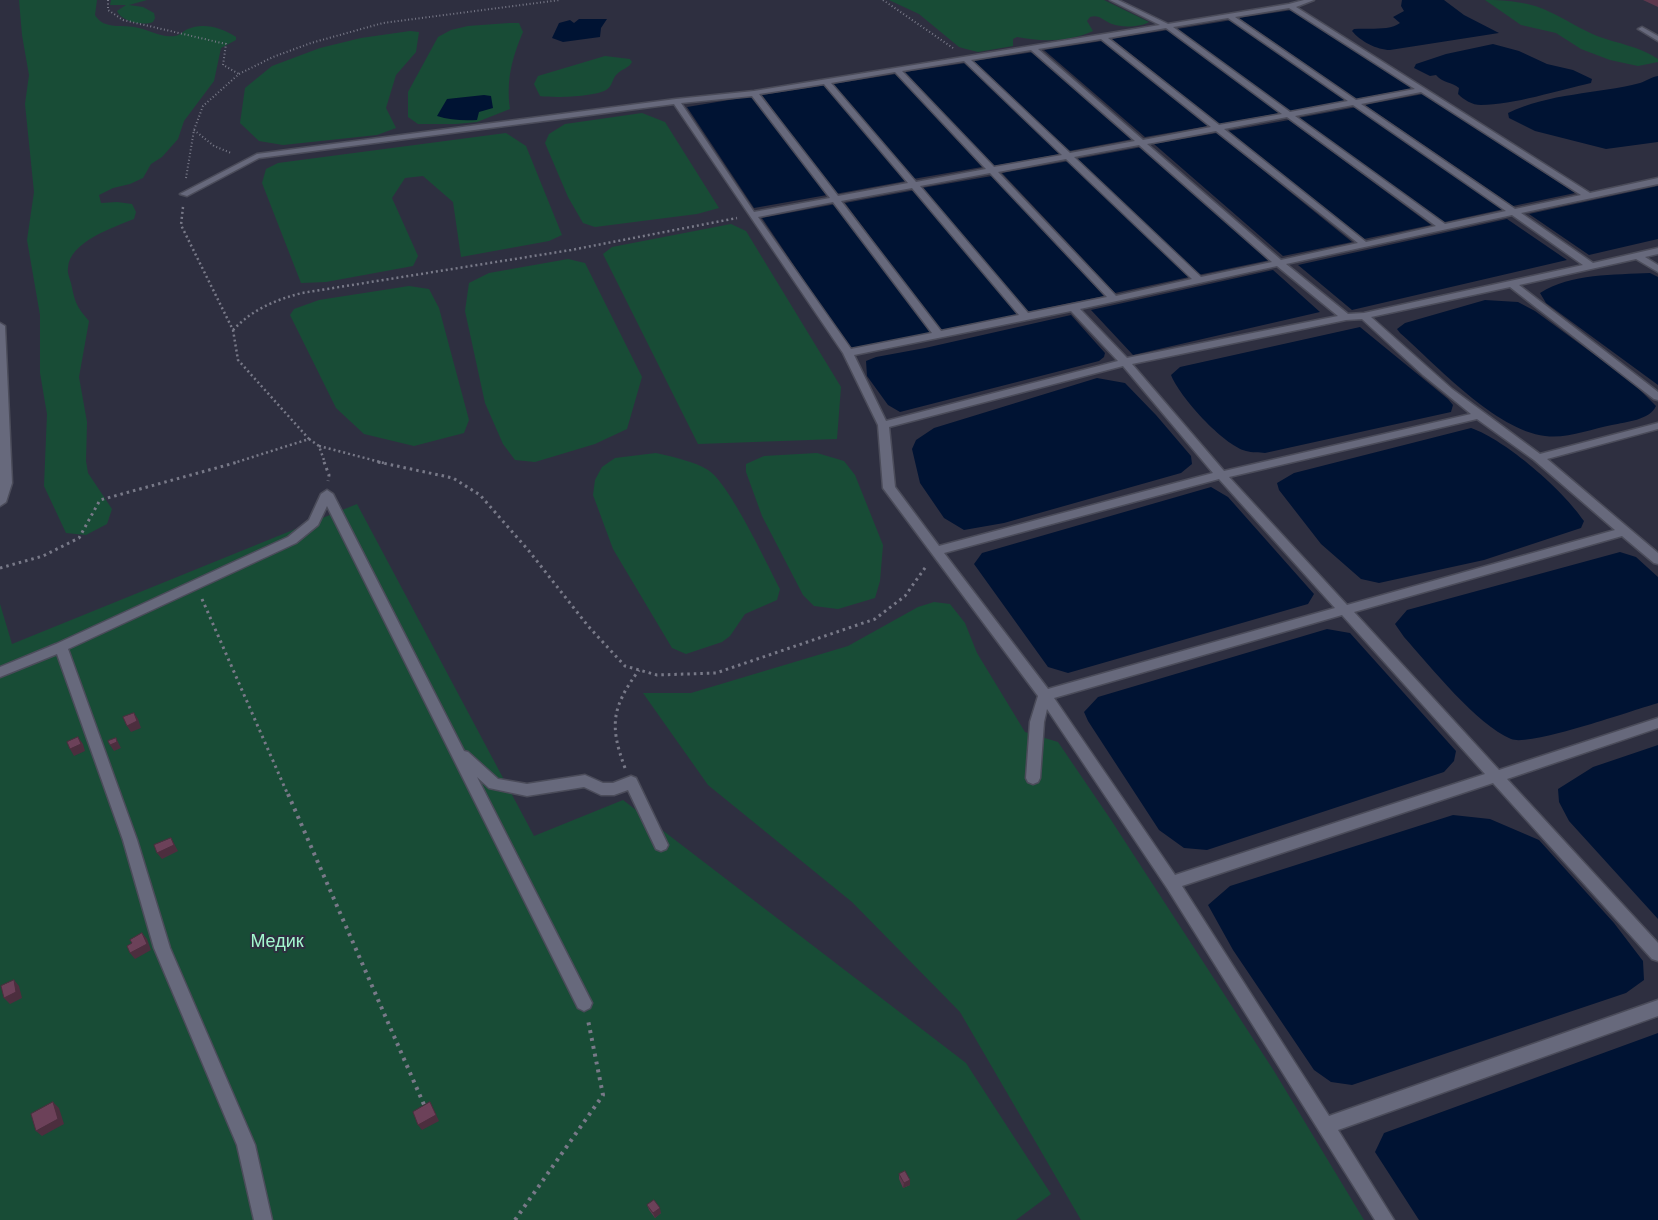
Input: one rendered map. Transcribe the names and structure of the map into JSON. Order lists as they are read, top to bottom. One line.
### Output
{"parks":["Медик"]}
